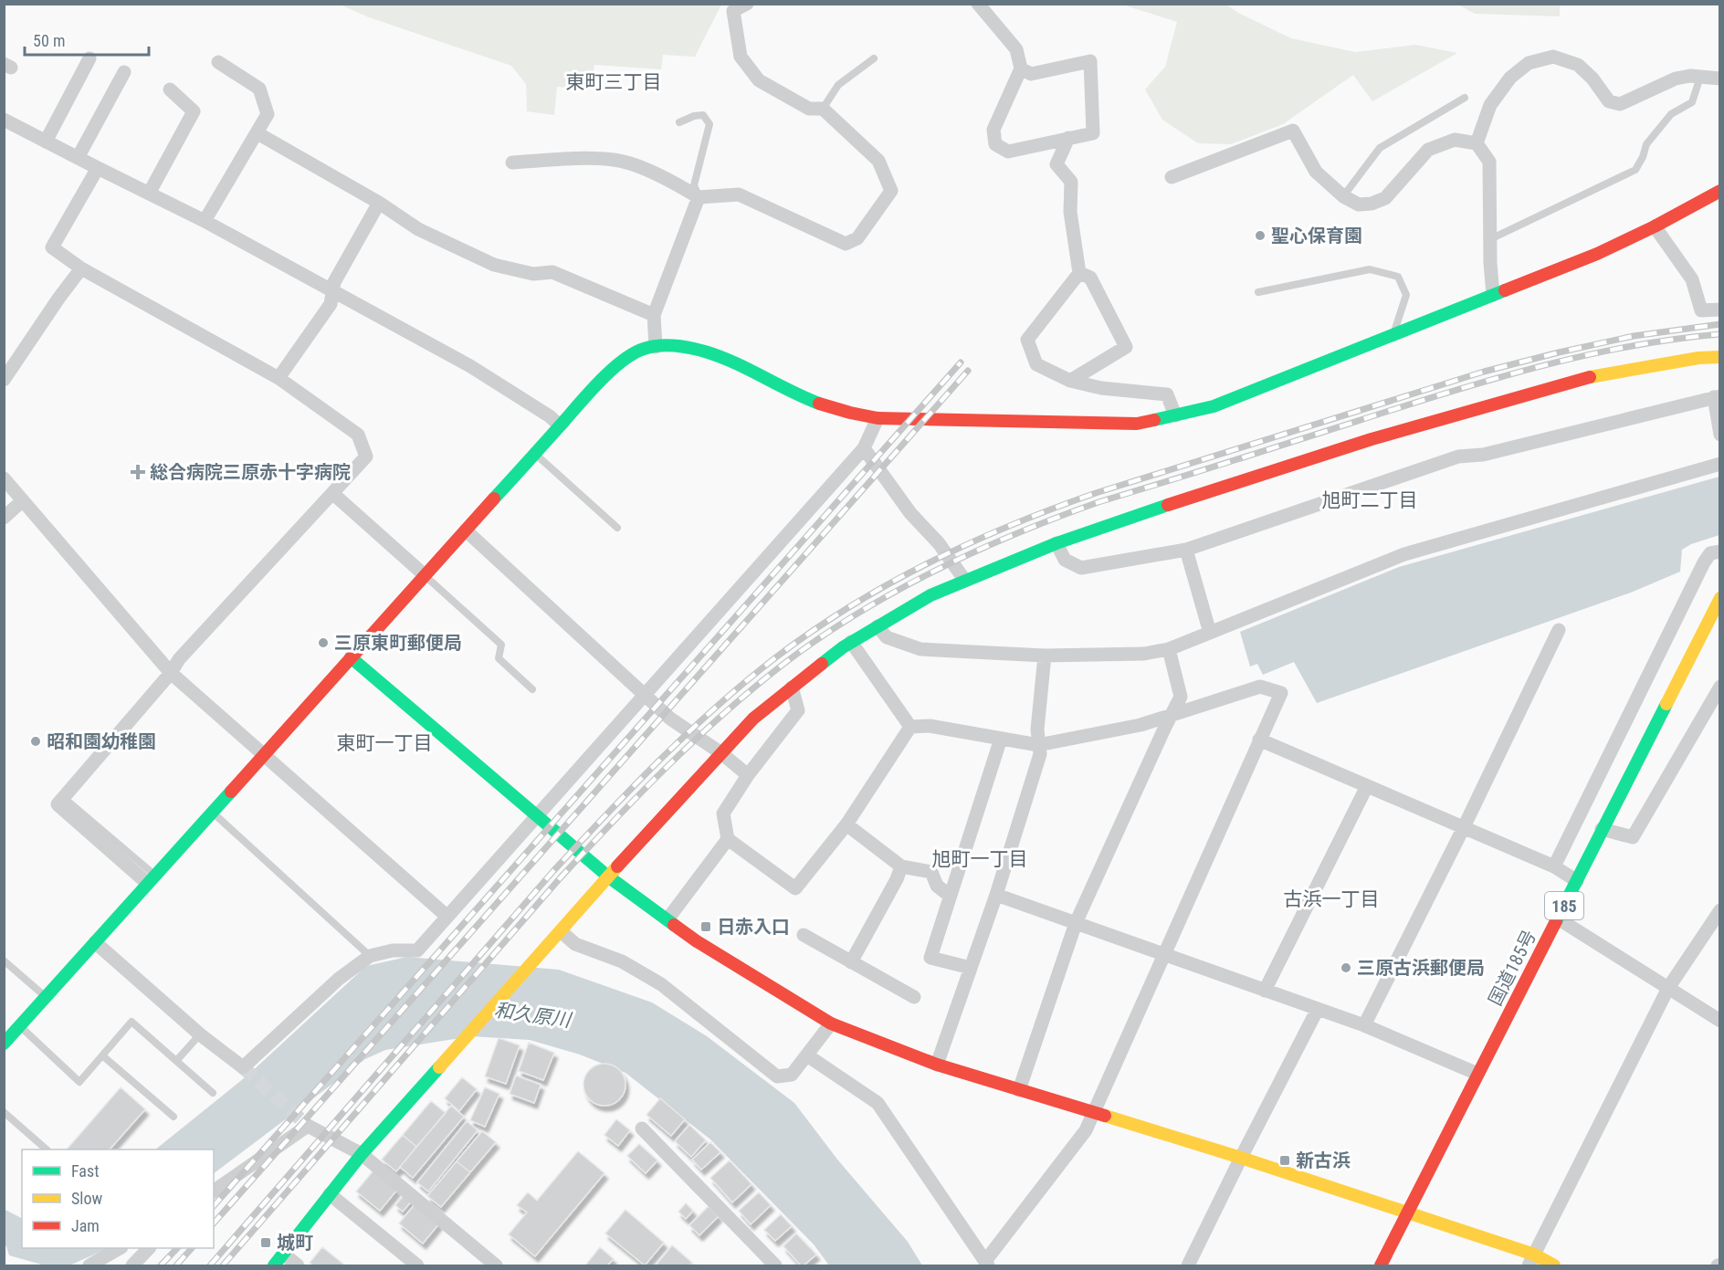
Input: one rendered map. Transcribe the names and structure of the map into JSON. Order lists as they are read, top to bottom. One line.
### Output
{"streets":{"main road":["185","国道185号"]},"districts":["東町三丁目","旭町二丁目","東町一丁目","旭町一丁目","古浜一丁目"],"water":["和久原川"],"places":{"other":["聖心保育園","三原東町郵便局","昭和園幼稚園","三原古浜郵便局"],"health":["総合病院三原赤十字病院"],"transit":["日赤入口","新古浜","城町"]},"legend":["Fast","Slow","Jam"],"scale_bar":"50 m"}
